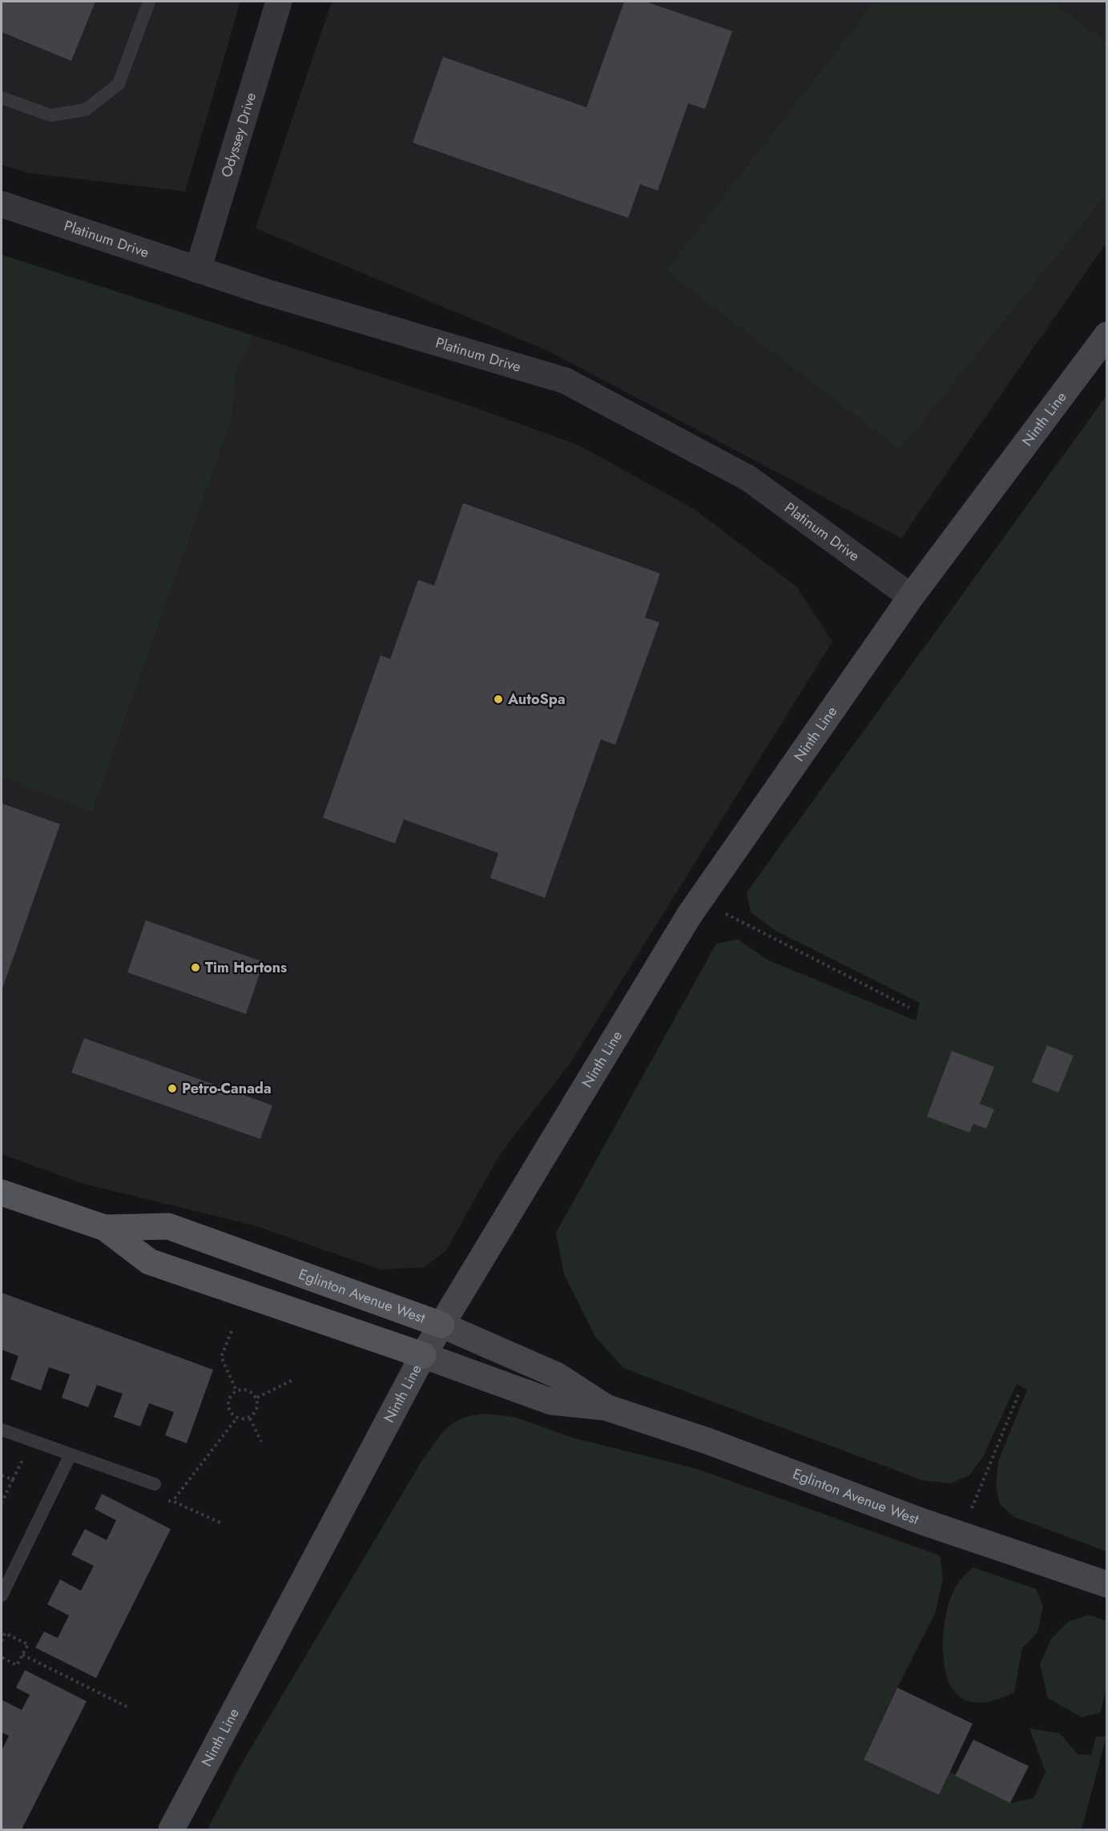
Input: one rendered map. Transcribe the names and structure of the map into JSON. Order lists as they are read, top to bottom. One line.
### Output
{"streets":{"main road":["Ninth Line","Eglinton Avenue West"],"street":["Odyssey Drive","Platinum Drive"]},"crossings":[["Odyssey Drive","Platinum Drive"],["Platinum Drive","Ninth Line"],["Ninth Line","Eglinton Avenue West"]],"places":["AutoSpa","Tim Hortons","Petro-Canada"]}
